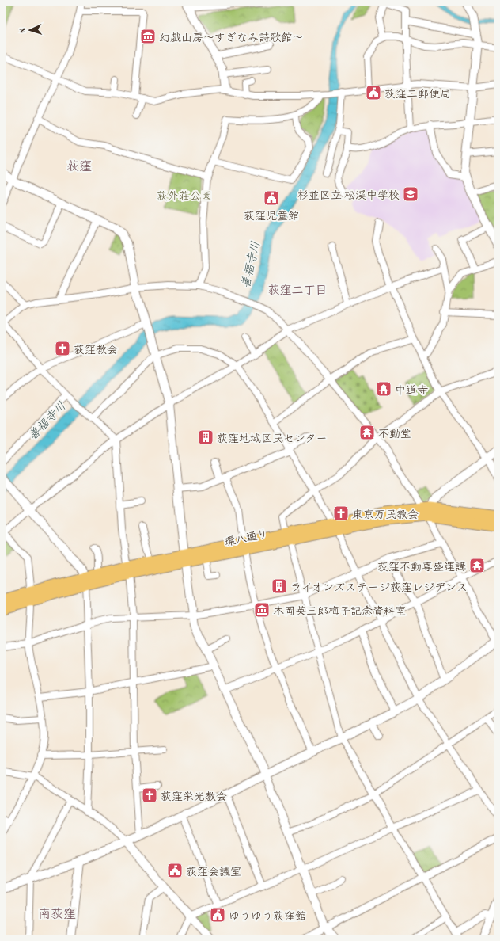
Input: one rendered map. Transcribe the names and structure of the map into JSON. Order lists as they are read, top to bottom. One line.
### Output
{"streets":{"main road":["環八通り"]},"districts":["荻窪","荻窪二丁目","南荻窪"],"water":["善福寺川"],"parks":["荻外荘公園"],"places":{"museum":["幻戯山房～すぎなみ詩歌館～","木岡英三郎梅子記念資料室"],"public building":["荻窪二郵便局","荻窪児童館","荻窪会議室","ゆうゆう荻窪館"],"school or university":["杉並区立 松渓中学校"],"church":["荻窪教会","東京万民教会","荻窪栄光教会"],"temple":["中道寺","不動堂","荻窪不動尊盛運講"],"building":["荻窪地域区民センター","ライオンズステージ荻窪レジデンス"]},"north":"left"}
